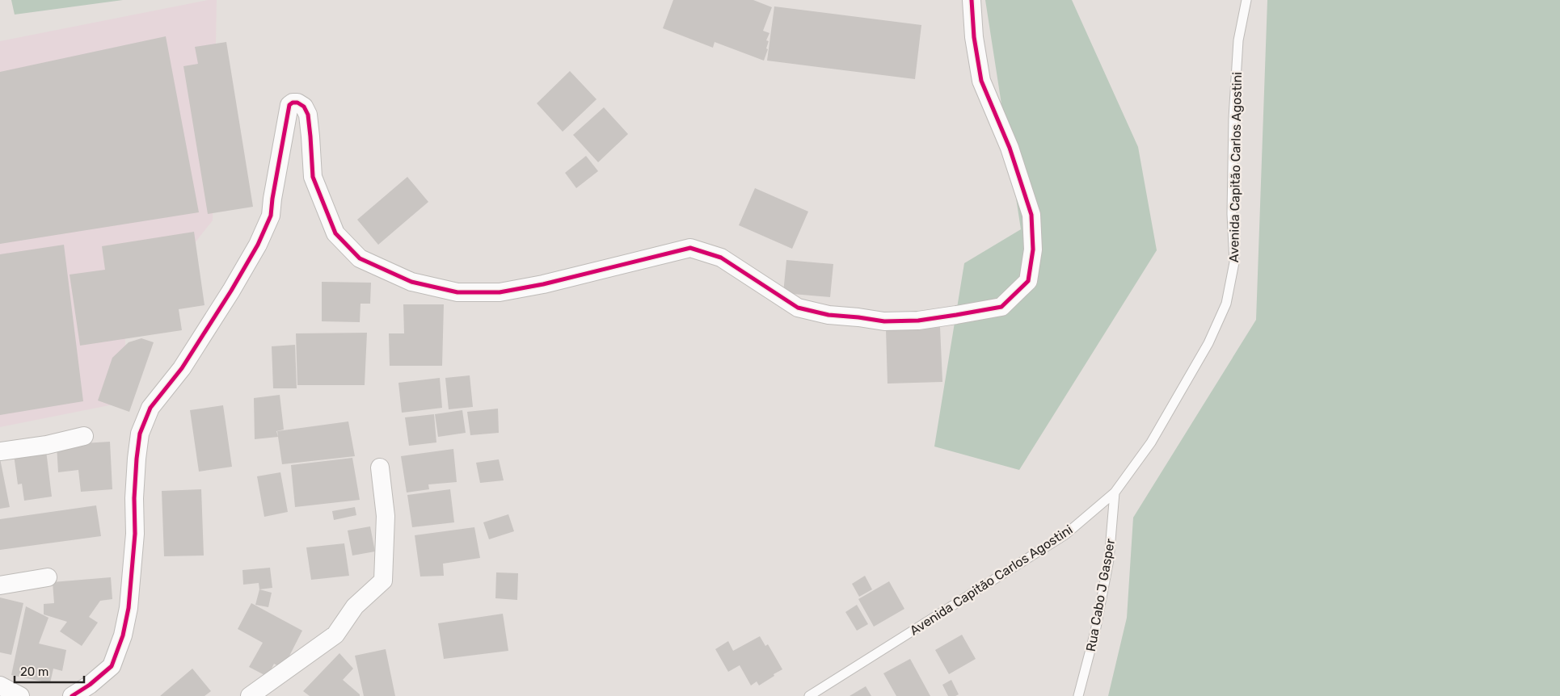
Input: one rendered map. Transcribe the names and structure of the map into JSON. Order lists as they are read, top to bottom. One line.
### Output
{"streets":{"lane":["Avenida Capitão Carlos Agostini","Rua Cabo J Gasper"]},"crossings":[["Avenida Capitão Carlos Agostini","Rua Cabo J Gasper"]],"scale_bar":"20 m"}
